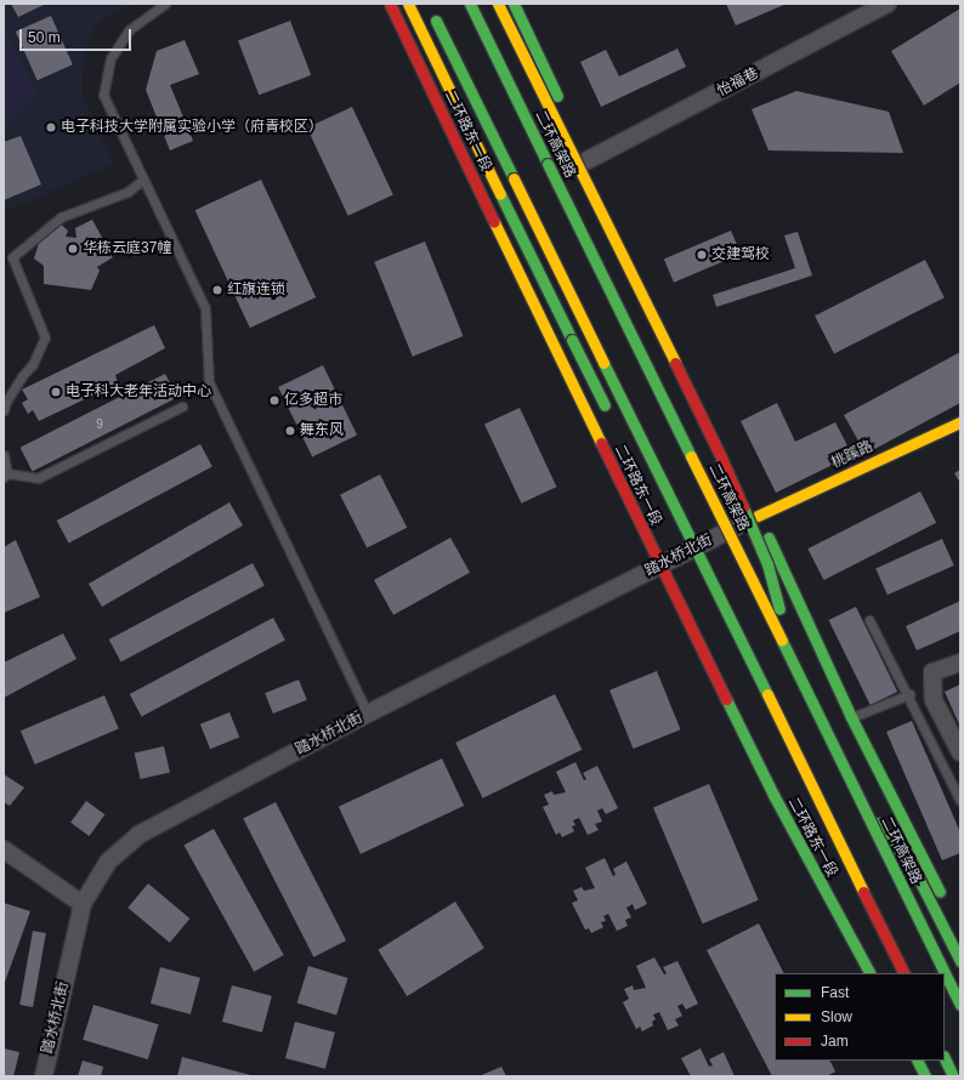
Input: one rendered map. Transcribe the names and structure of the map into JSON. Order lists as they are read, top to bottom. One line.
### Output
{"streets":{"main road":["二环路东一段","二环高架路","桃蹊路"],"street":["怡福巷","踏水桥北街"]},"crossings":[["二环路东一段","踏水桥北街"],["桃蹊路","踏水桥北街"]],"places":["电子科技大学附属实验小学（府青校区）","华栋云庭37幢","交建驾校","红旗连锁","电子科大老年活动中心","亿多超市","舞东风"],"house_numbers":["9"],"legend":["Fast","Slow","Jam"],"scale_bar":"50 m"}
